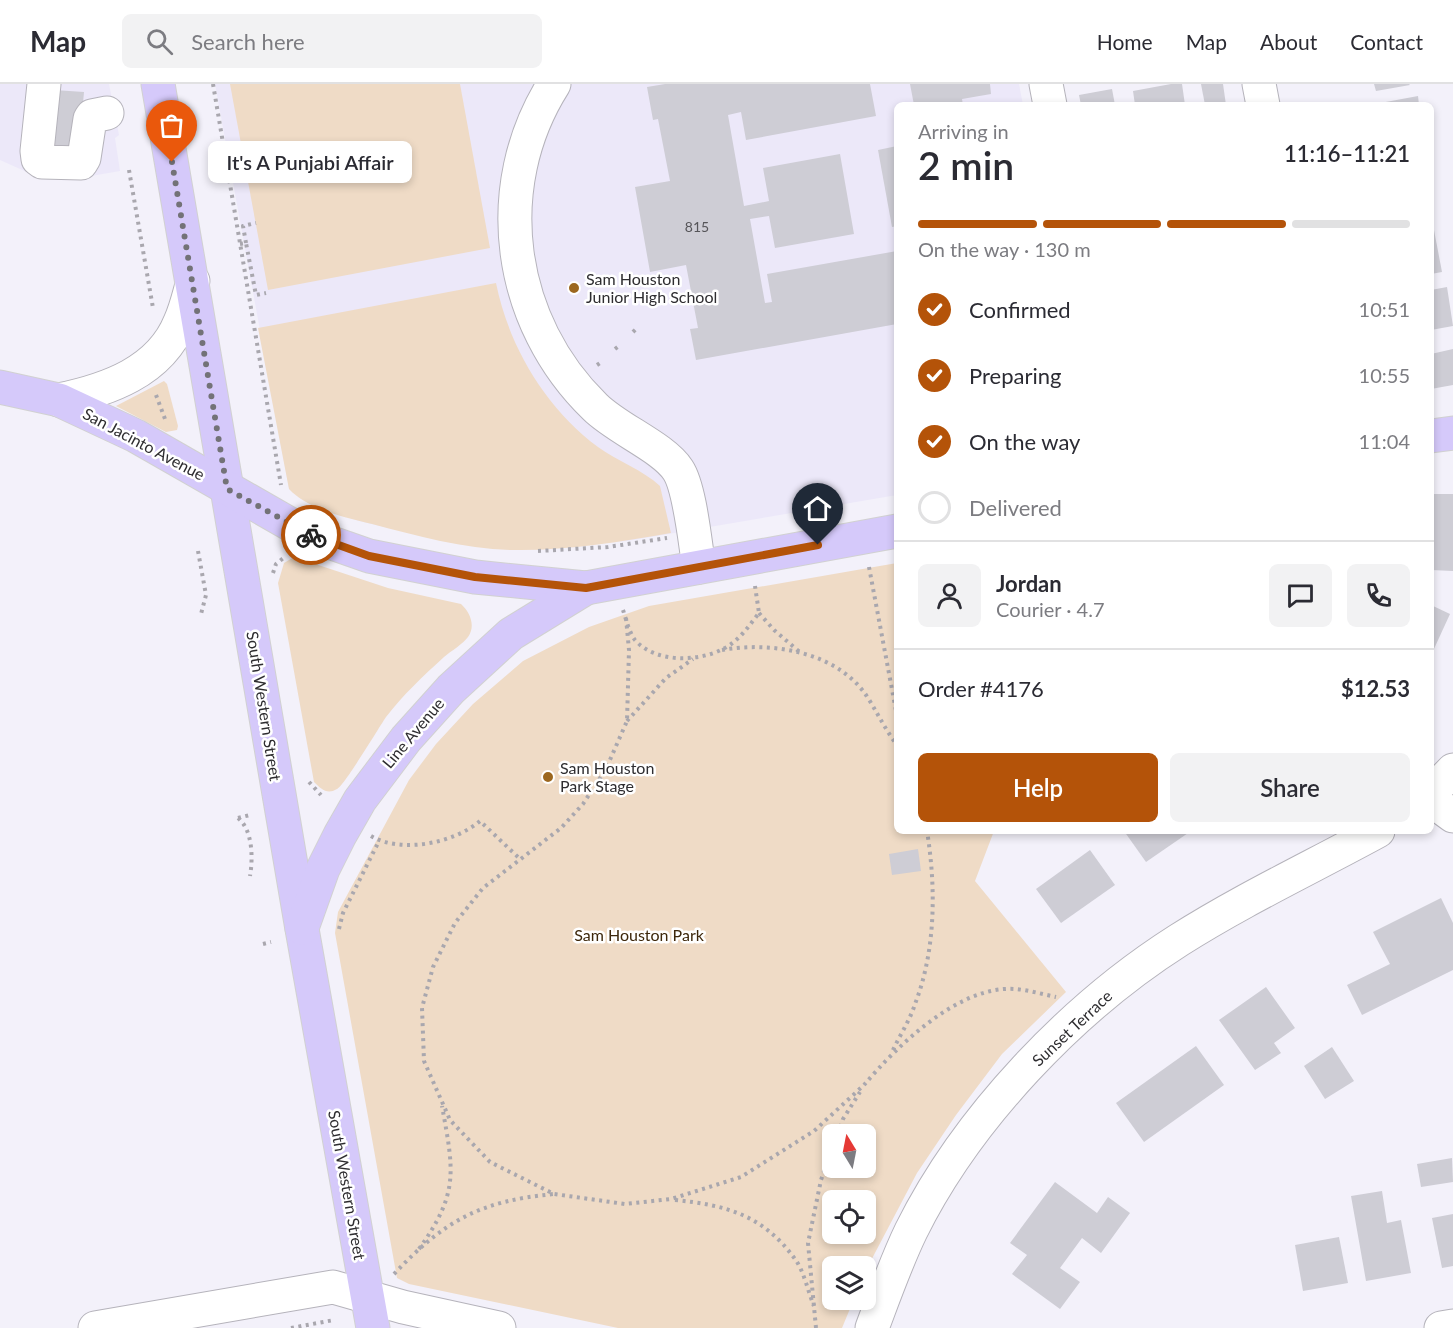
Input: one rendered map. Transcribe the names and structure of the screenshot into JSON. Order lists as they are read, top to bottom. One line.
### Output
{"streets":{"main road":["San Jacinto Avenue","South Western Street","Line Avenue"],"street":["Sunset Terrace"]},"crossings":[["San Jacinto Avenue","South Western Street"],["San Jacinto Avenue","Line Avenue"],["South Western Street","Line Avenue"]],"parks":["Sam Houston Park"],"places":["It's A Punjabi Affair","Sam Houston Junior High School","Sam Houston Park Stage"],"house_numbers":["815"],"north":"top","page":{"header":"Map","search":"Search here","nav":["Home","Map","About","Contact"],"heading":["2 min","Arriving in","11:16–11:21"],"panel":["Jordan","Courier · 4.7","Order #4176","$12.53"],"bubble":"It's A Punjabi Affair","bar":"On the way · 130 m","list":[["Confirmed","10:51"],["Preparing","10:55"],["On the way","11:04"],"Delivered"],"buttons":["Help","Share"]}}
